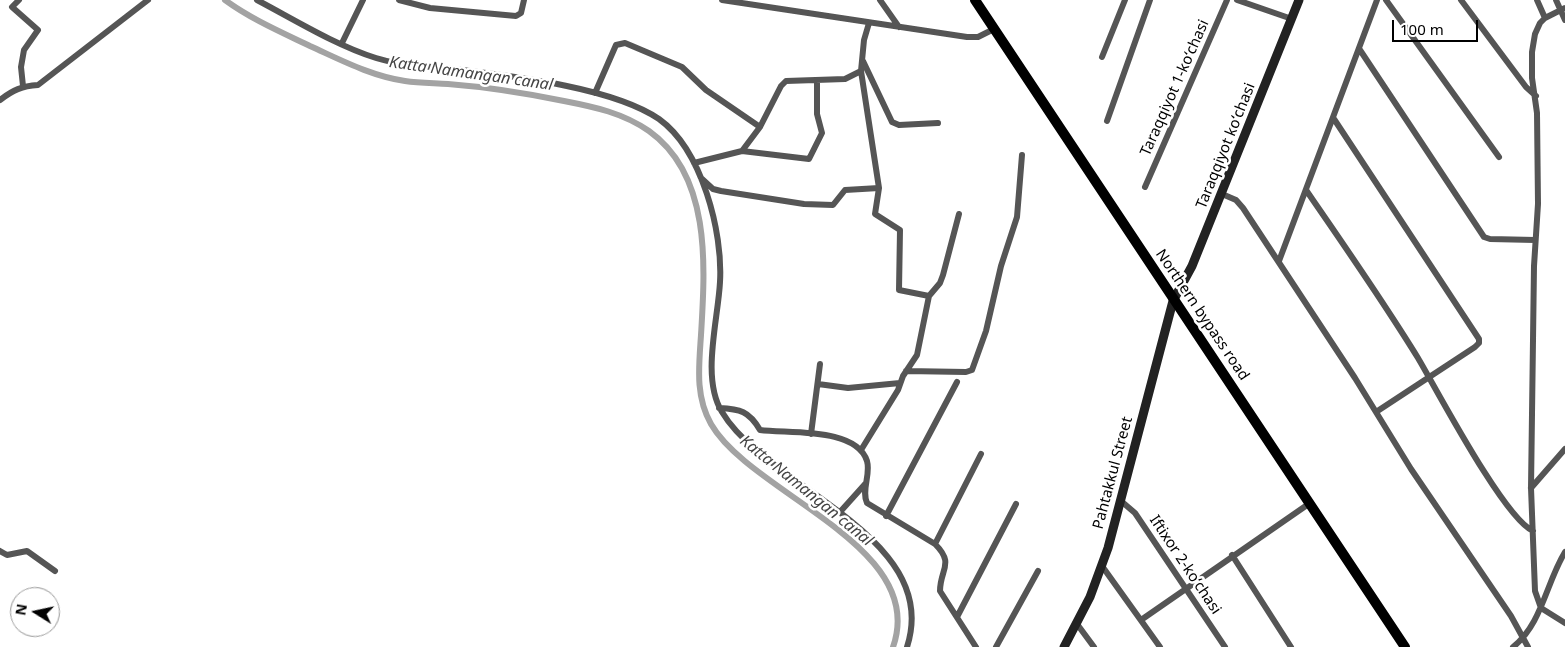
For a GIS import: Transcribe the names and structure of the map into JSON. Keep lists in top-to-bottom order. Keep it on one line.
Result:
{"streets":{"main road":["Northern bypass road"],"street":["Taraqqiyot 1-koʻchasi","Taraqqiyot koʻchasi","Pahtakkul Street","Iftixor 2-koʻchasi"]},"crossings":[["Taraqqiyot koʻchasi","Northern bypass road"],["Taraqqiyot koʻchasi","Pahtakkul Street"],["Northern bypass road","Pahtakkul Street"],["Pahtakkul Street","Iftixor 2-koʻchasi"]],"water":["Katta Namangan canal"],"scale_bar":"100 m","north":"left"}
